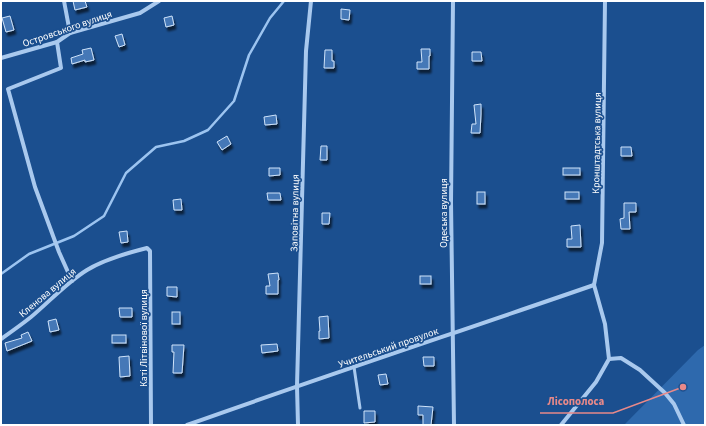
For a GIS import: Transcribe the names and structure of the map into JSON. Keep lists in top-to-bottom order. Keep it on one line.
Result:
{"streets":{"street":["Островського вулиця","Кронштадтська вулиця","Заповітна вулиця","Одеська вулиця","Кленова вулиця","Каті Літвінової вулиця","Учительський провулок"]},"crossings":[["Кронштадтська вулиця","Учительський провулок"],["Заповітна вулиця","Учительський провулок"],["Одеська вулиця","Учительський провулок"],["Кленова вулиця","Каті Літвінової вулиця"]],"places":["Лісополоса"]}
